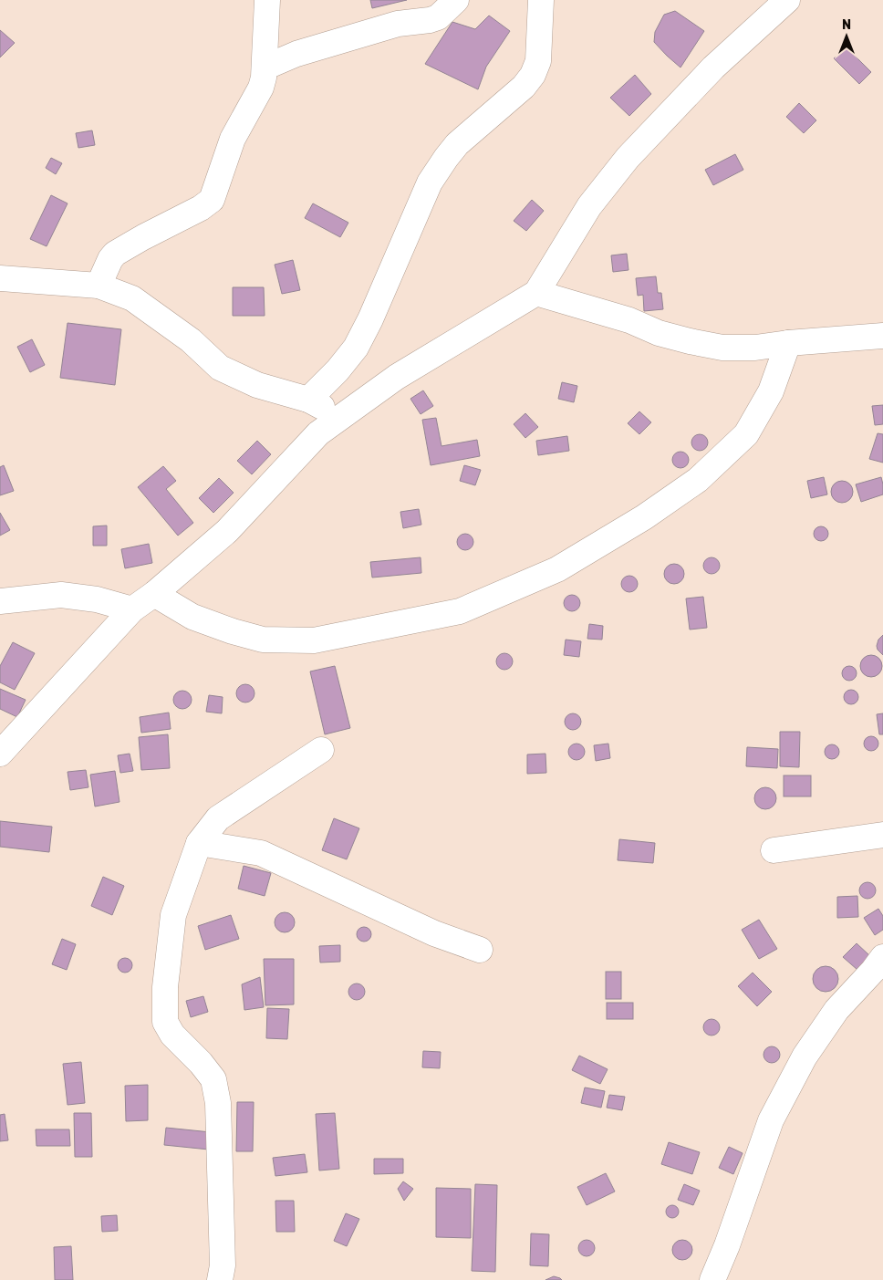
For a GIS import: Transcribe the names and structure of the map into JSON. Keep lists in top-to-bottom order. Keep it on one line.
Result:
{"north":"top"}
